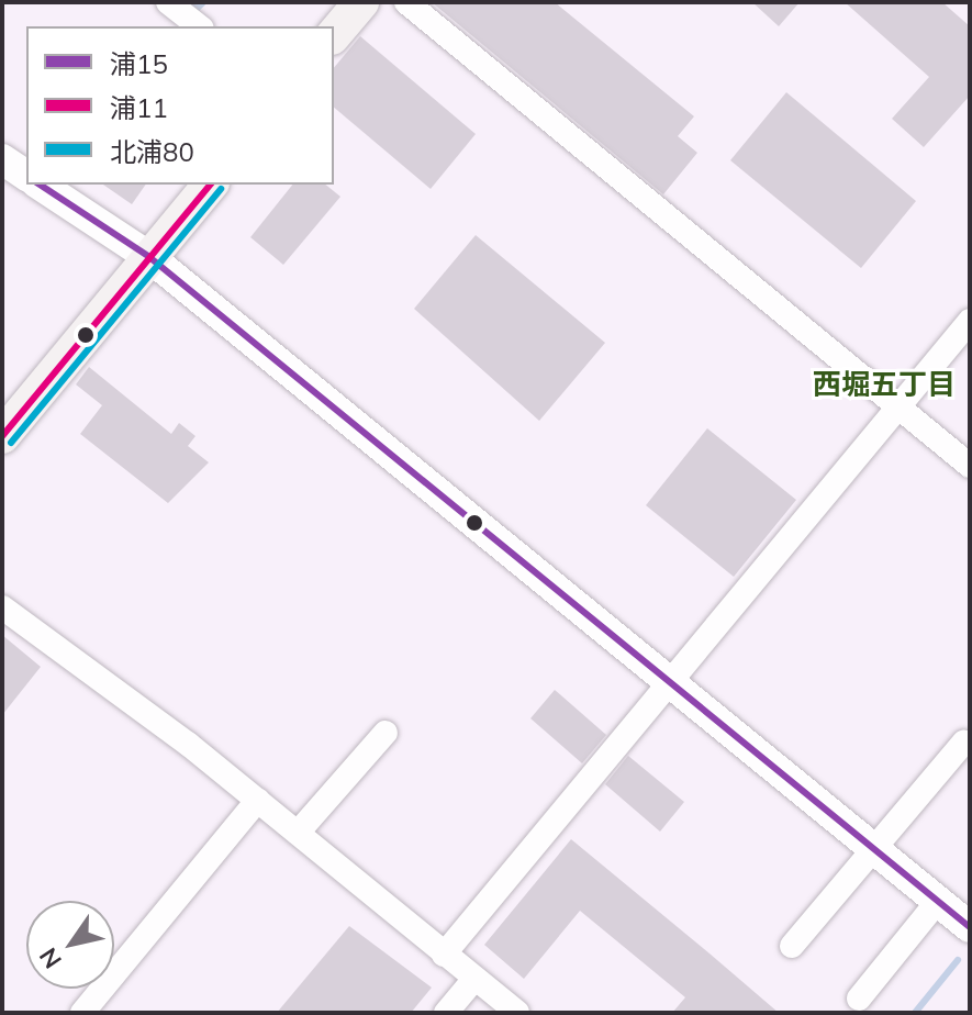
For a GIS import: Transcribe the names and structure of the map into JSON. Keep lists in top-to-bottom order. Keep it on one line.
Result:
{"districts":["西堀五丁目"],"lines":["transit line 浦15","transit line 浦11","transit line 北浦80"],"legend":["浦15","浦11","北浦80"],"north":"bottom left"}
